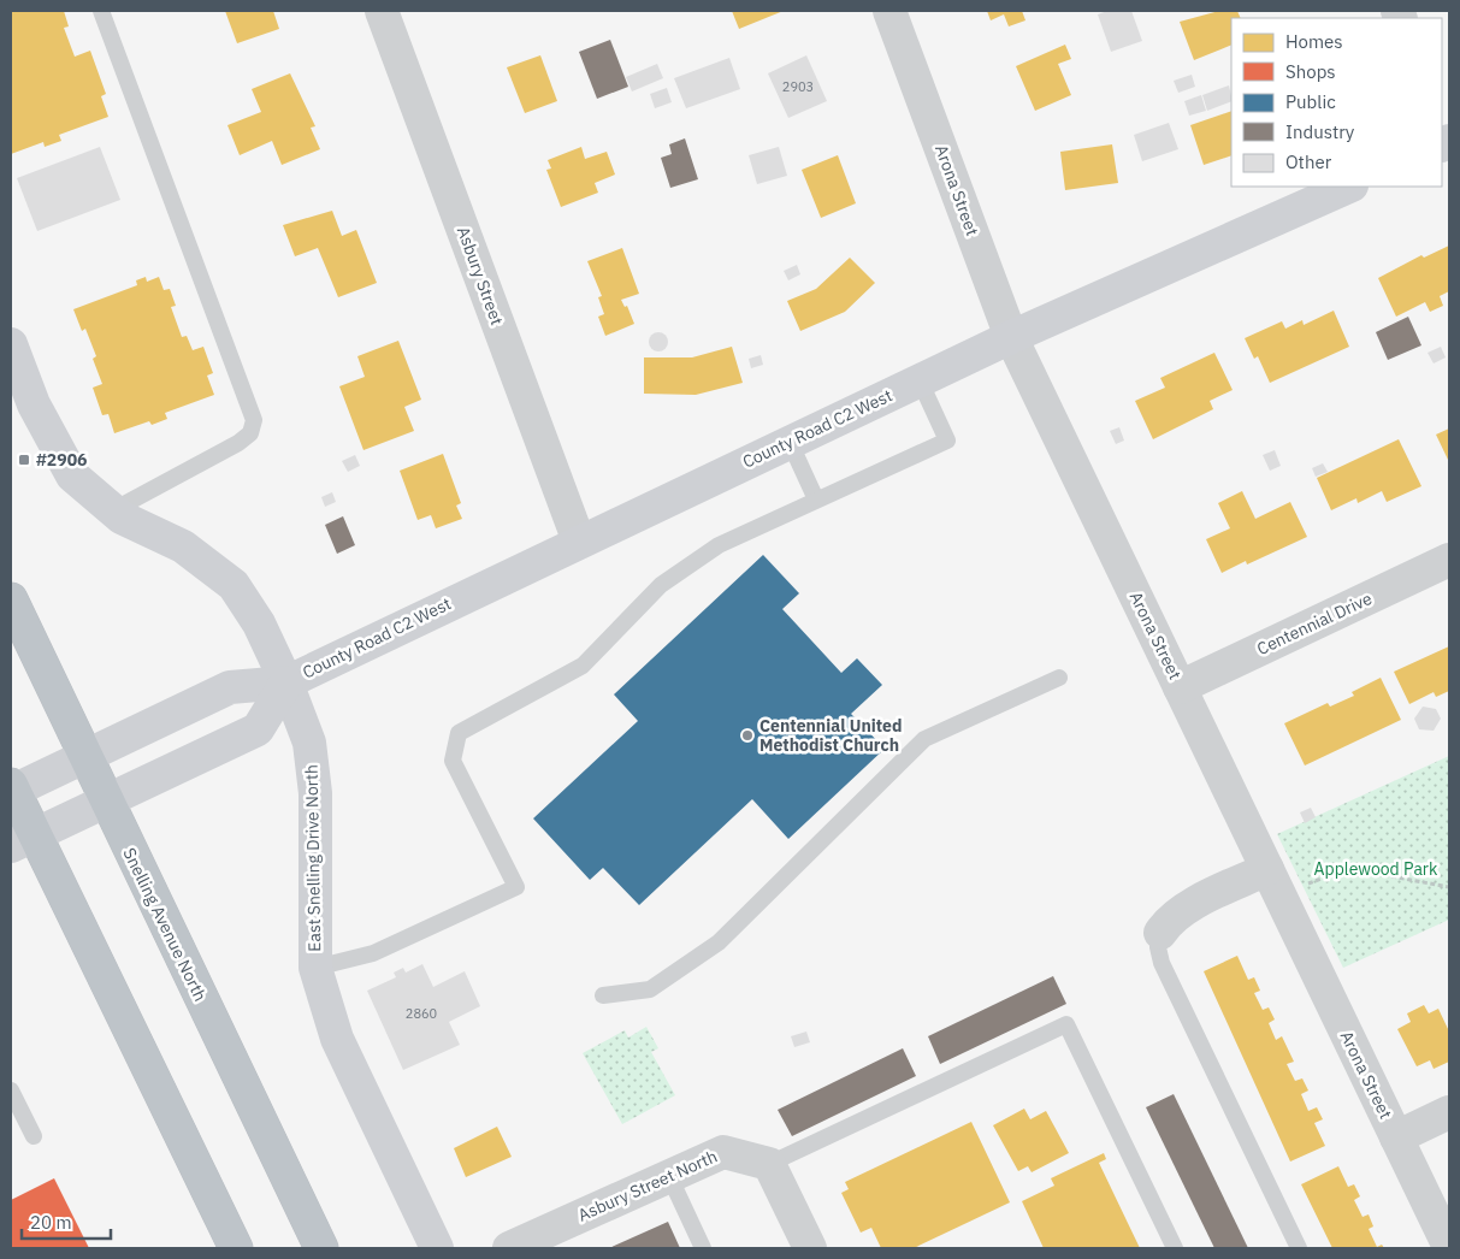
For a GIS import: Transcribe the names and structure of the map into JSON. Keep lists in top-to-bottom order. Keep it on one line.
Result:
{"streets":{"highway":["Snelling Avenue North"],"street":["Arona Street","Asbury Street","County Road C2 West","Centennial Drive","East Snelling Drive North","Asbury Street North"]},"crossings":[["Arona Street","County Road C2 West"],["Arona Street","Centennial Drive"],["Asbury Street","County Road C2 West"],["County Road C2 West","East Snelling Drive North"],["County Road C2 West","Snelling Avenue North"]],"parks":["Applewood Park"],"places":{"transit":["#2906"],"other":["Centennial United Methodist Church"]},"house_numbers":["2903","2860"],"legend":["Homes","Shops","Public","Industry","Other"],"scale_bar":"20 m"}
